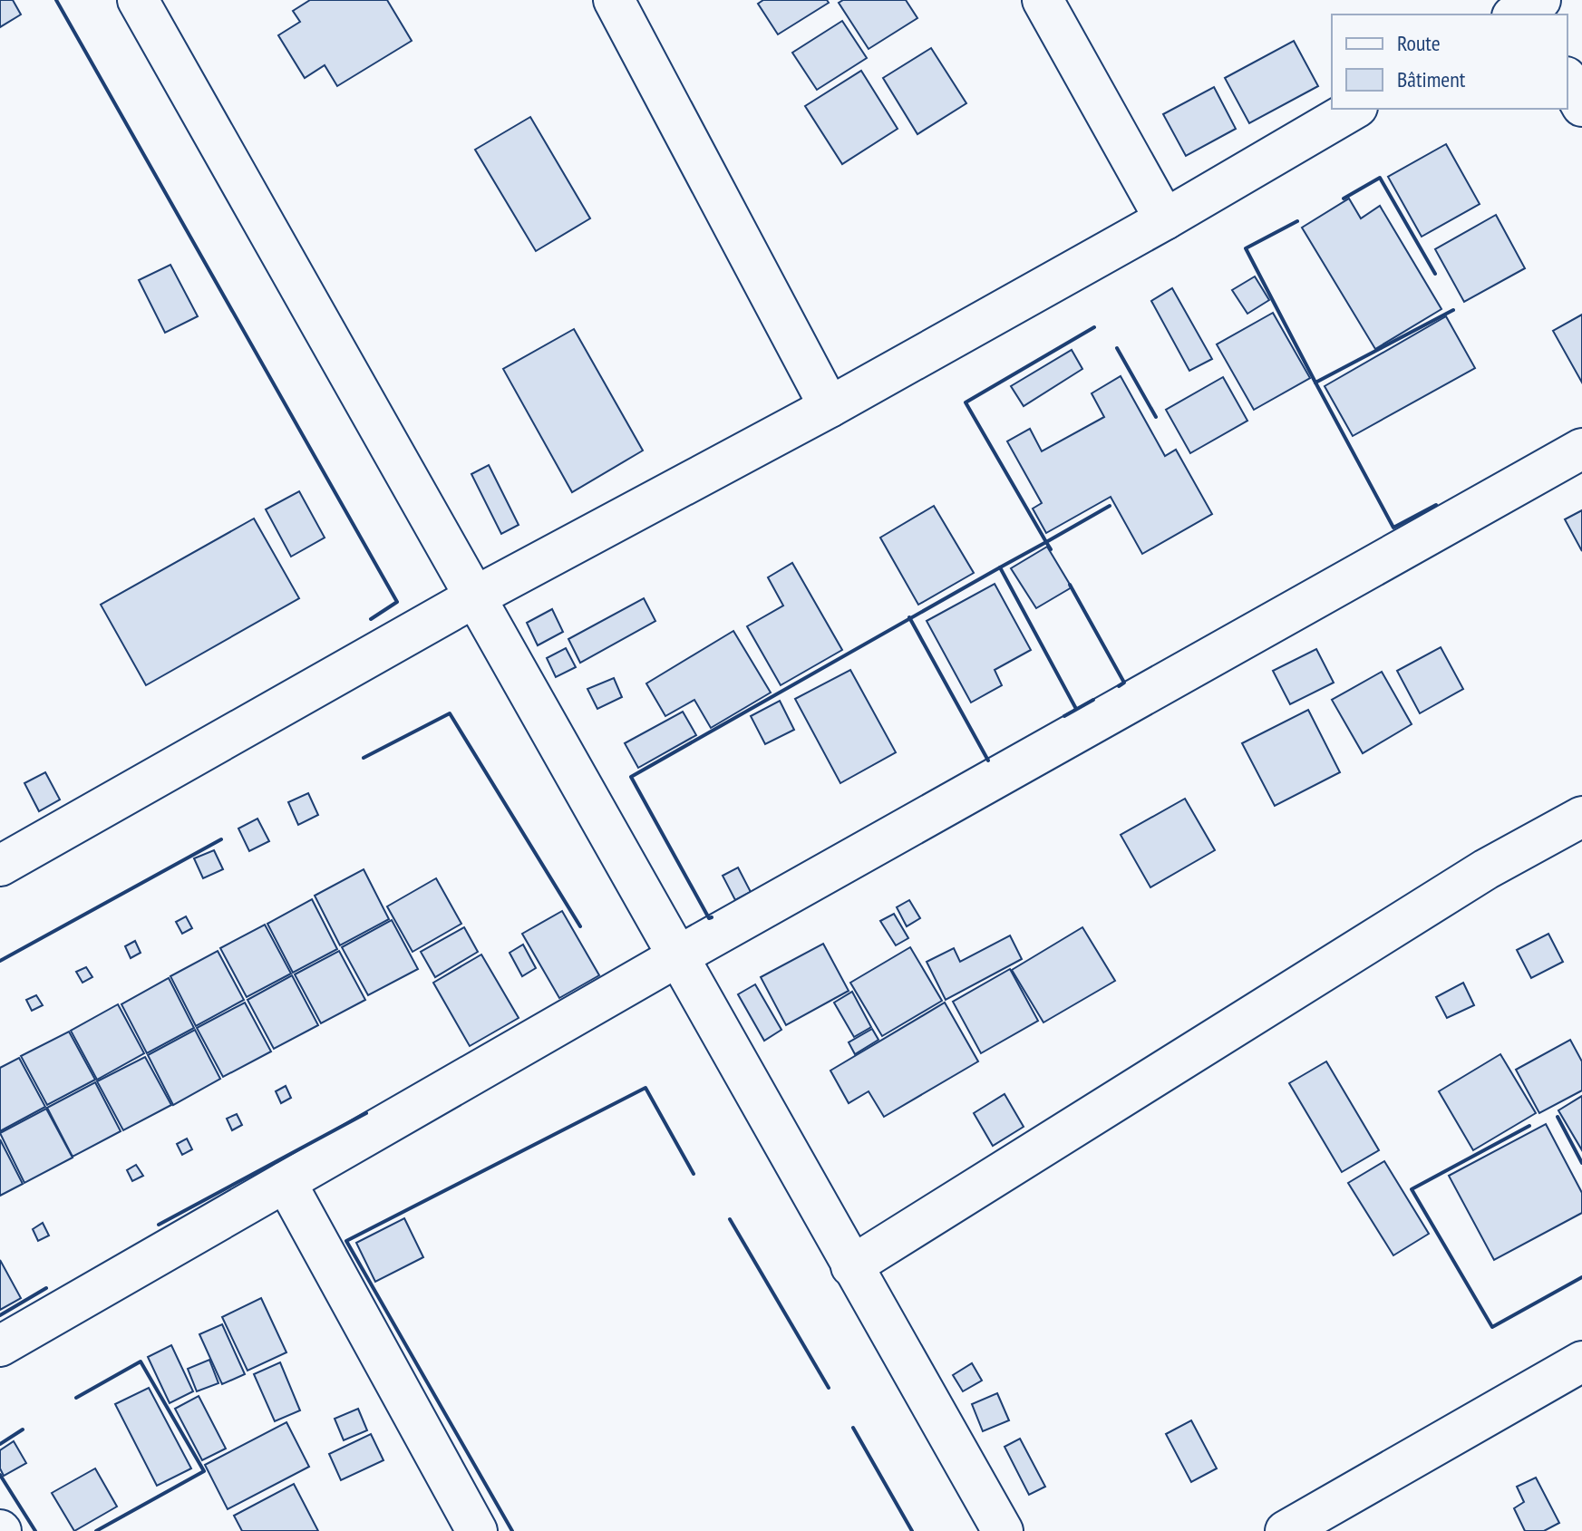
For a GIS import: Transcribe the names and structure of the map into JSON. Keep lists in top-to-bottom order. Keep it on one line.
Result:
{"legend":["Route","Bâtiment"]}
